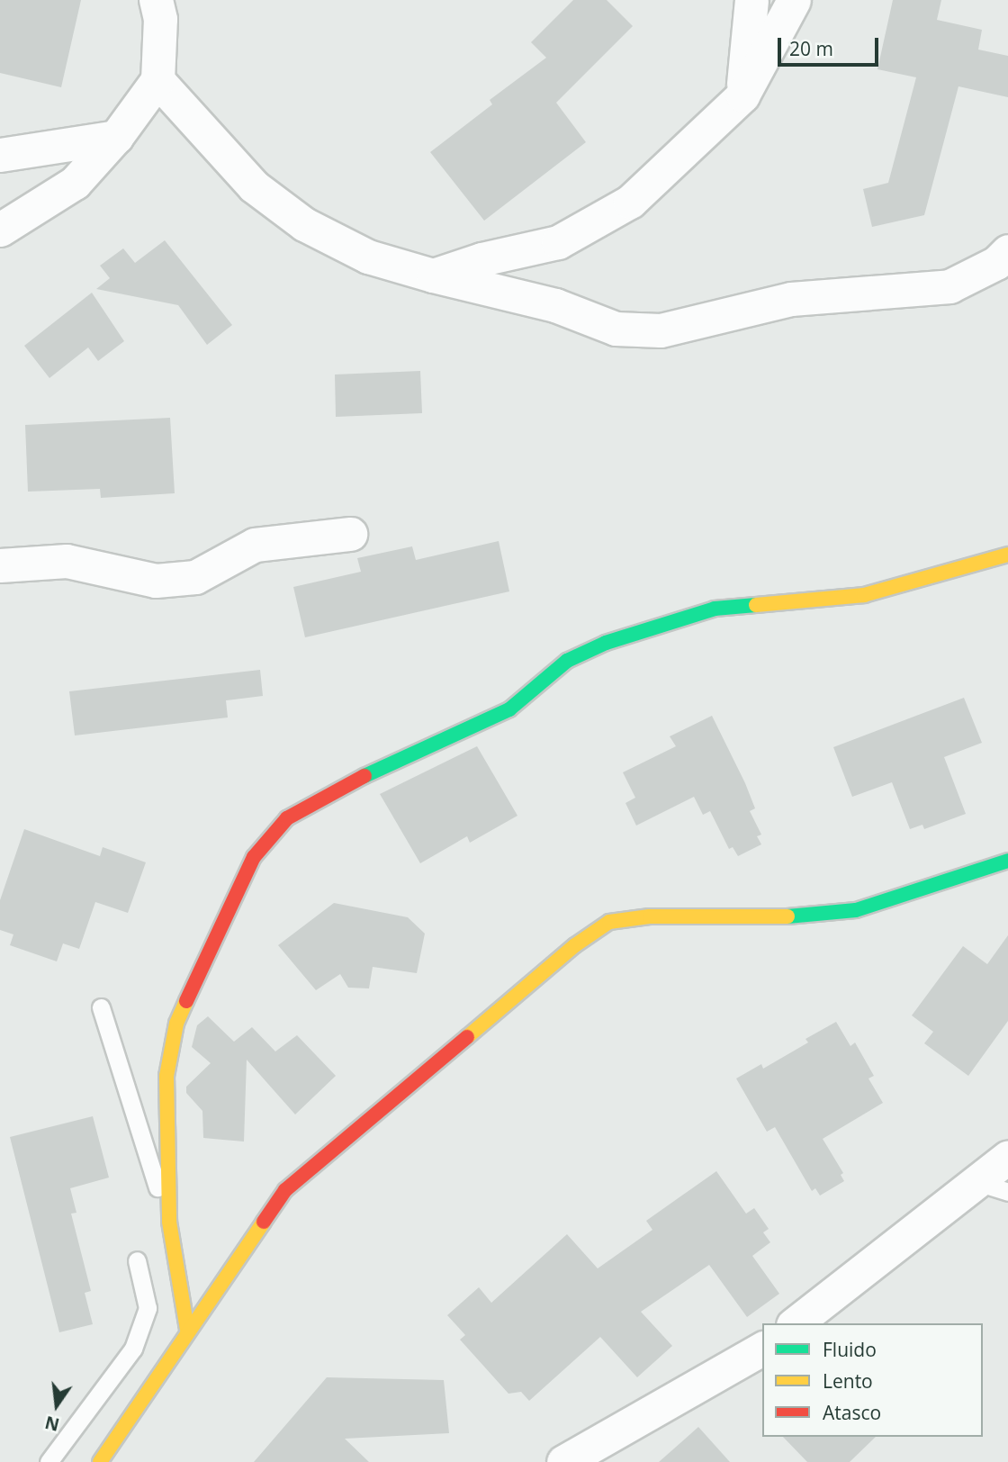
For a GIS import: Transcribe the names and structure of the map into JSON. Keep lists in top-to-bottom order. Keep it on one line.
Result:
{"legend":["Fluido","Lento","Atasco"],"scale_bar":"20 m","north":"bottom"}
